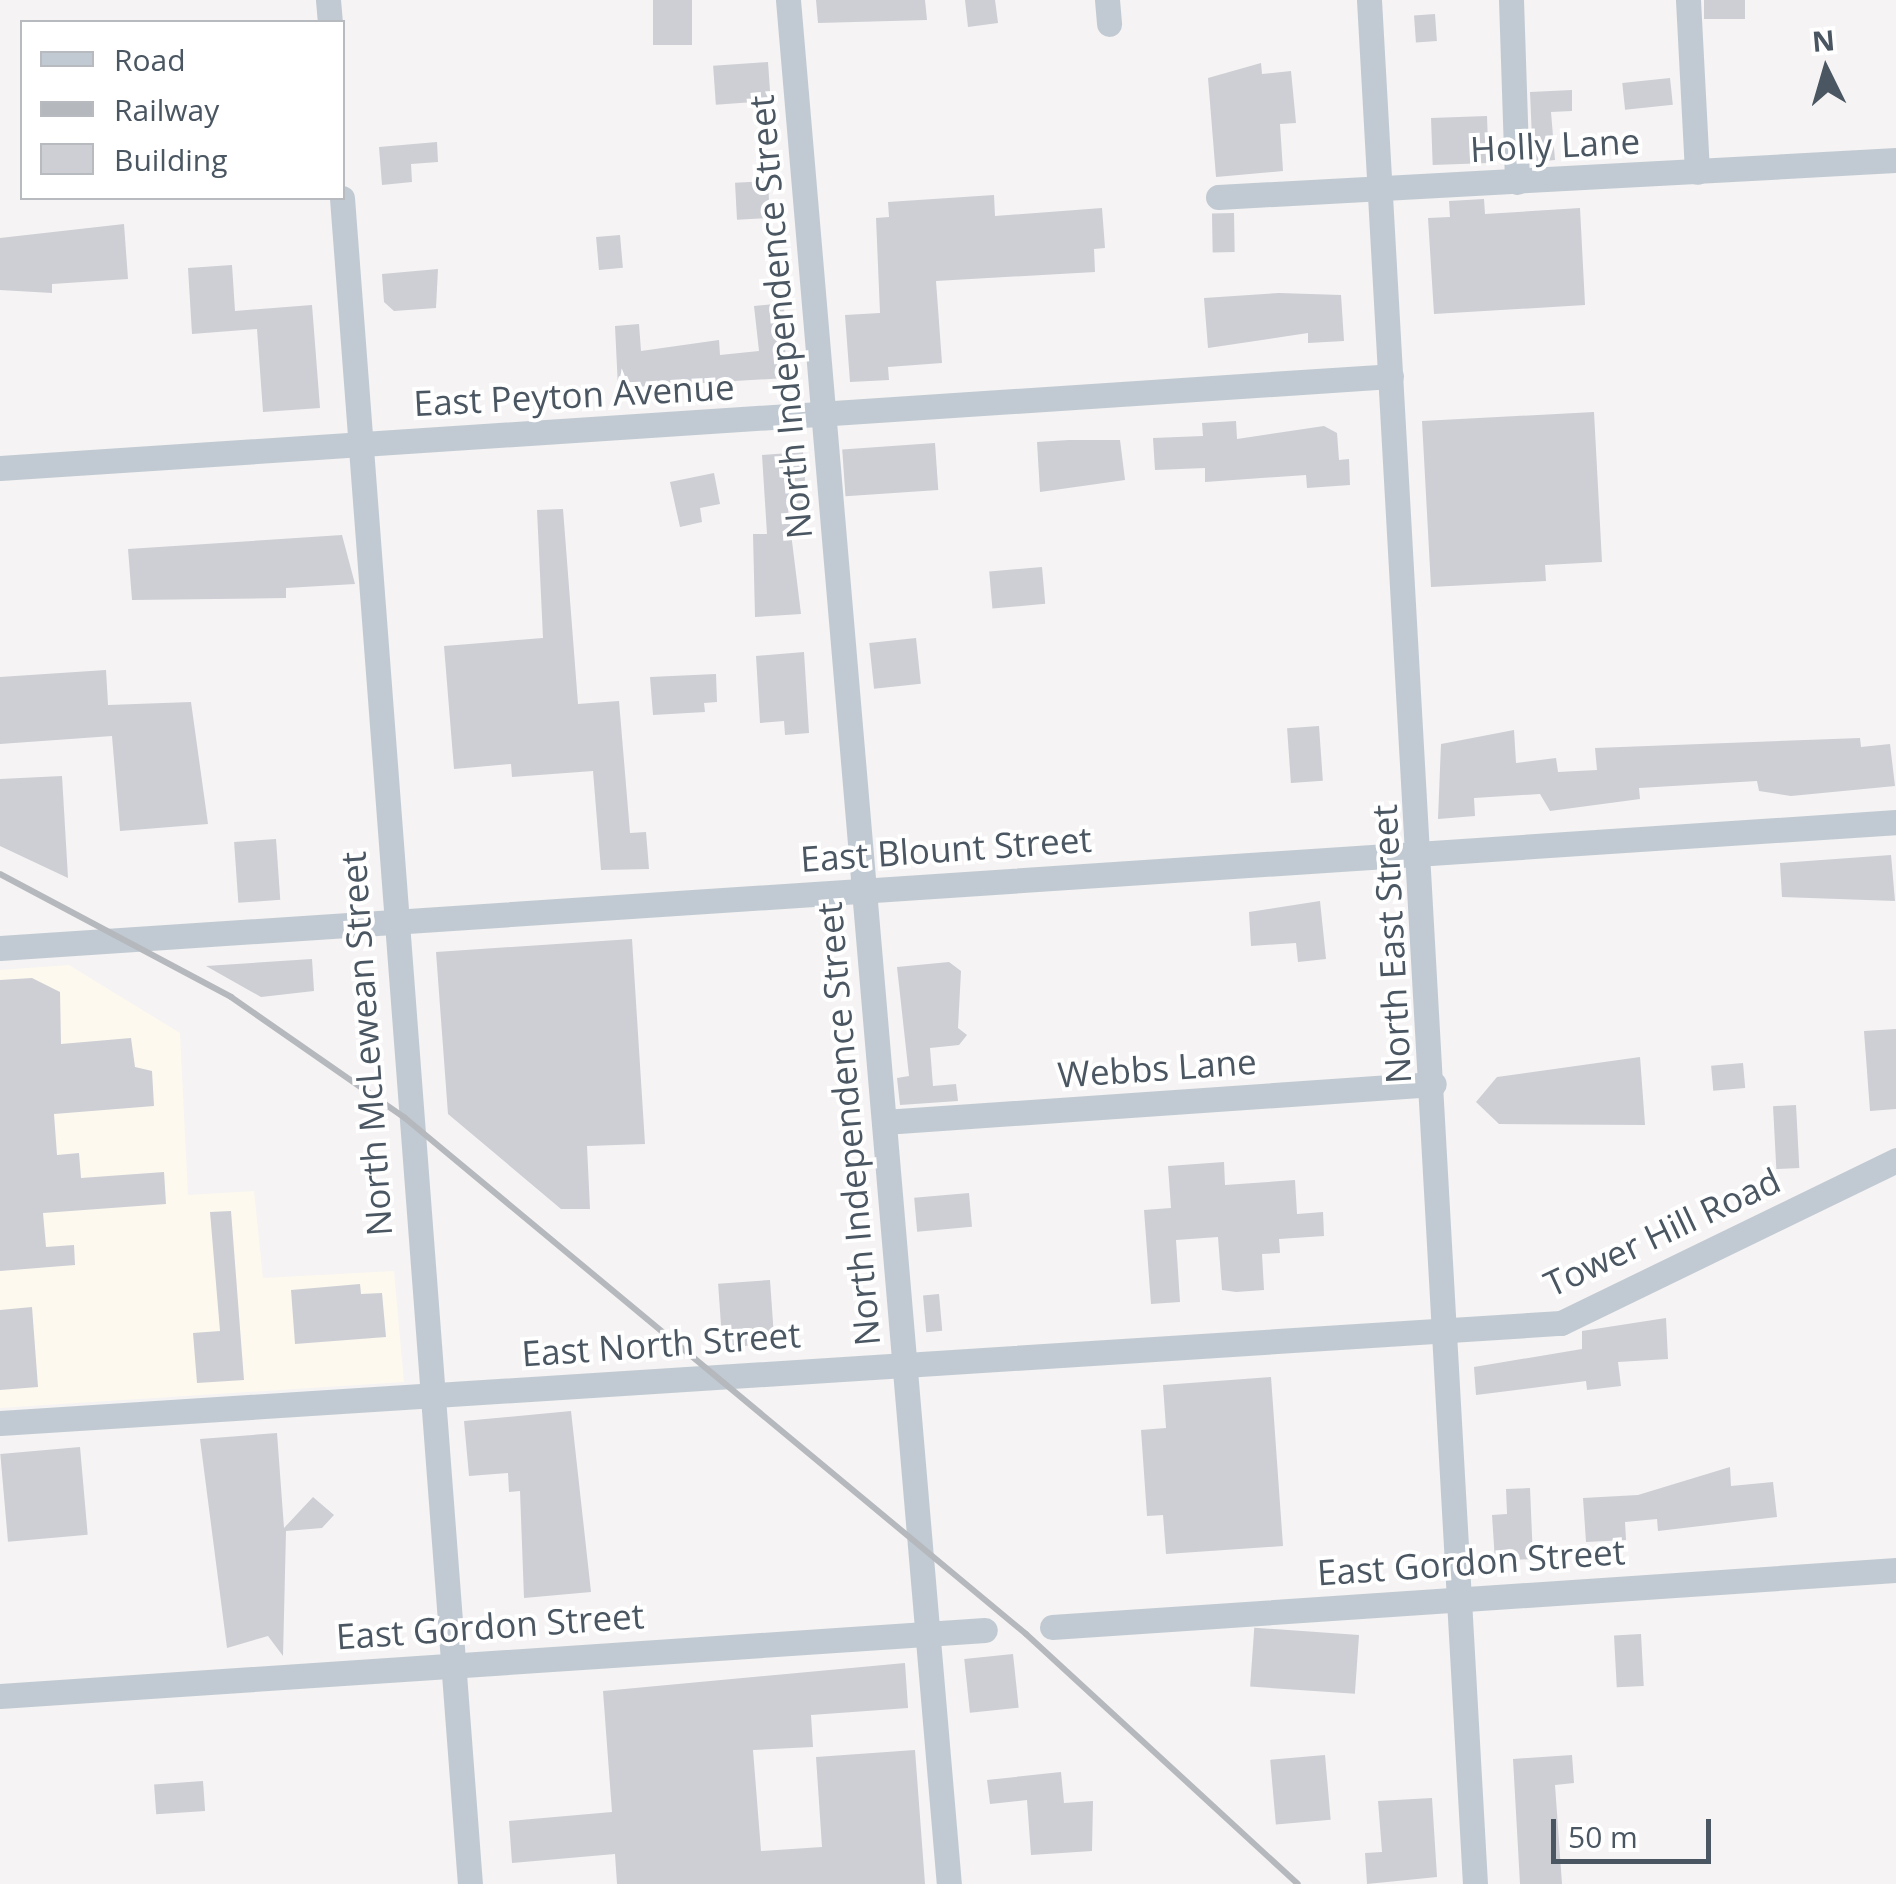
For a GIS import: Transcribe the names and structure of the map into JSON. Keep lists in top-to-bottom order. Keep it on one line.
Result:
{"streets":{"street":["Holly Lane","North Independence Street","East Peyton Avenue","East Blount Street","North East Street","North McLewean Street","Webbs Lane","Tower Hill Road","East North Street","East Gordon Street"]},"crossings":[["Holly Lane","North East Street"],["North Independence Street","East Peyton Avenue"],["North Independence Street","East Blount Street"],["North Independence Street","Webbs Lane"],["North Independence Street","East North Street"],["North Independence Street","East Gordon Street"],["East Peyton Avenue","North East Street"],["East Peyton Avenue","North McLewean Street"],["East Blount Street","North East Street"],["East Blount Street","North McLewean Street"],["North East Street","Webbs Lane"],["North East Street","Tower Hill Road"],["North East Street","East North Street"],["North East Street","East Gordon Street"],["North McLewean Street","East North Street"],["North McLewean Street","East Gordon Street"],["Tower Hill Road","East North Street"]],"legend":["Road","Railway","Building"],"scale_bar":"50 m","north":"top"}
